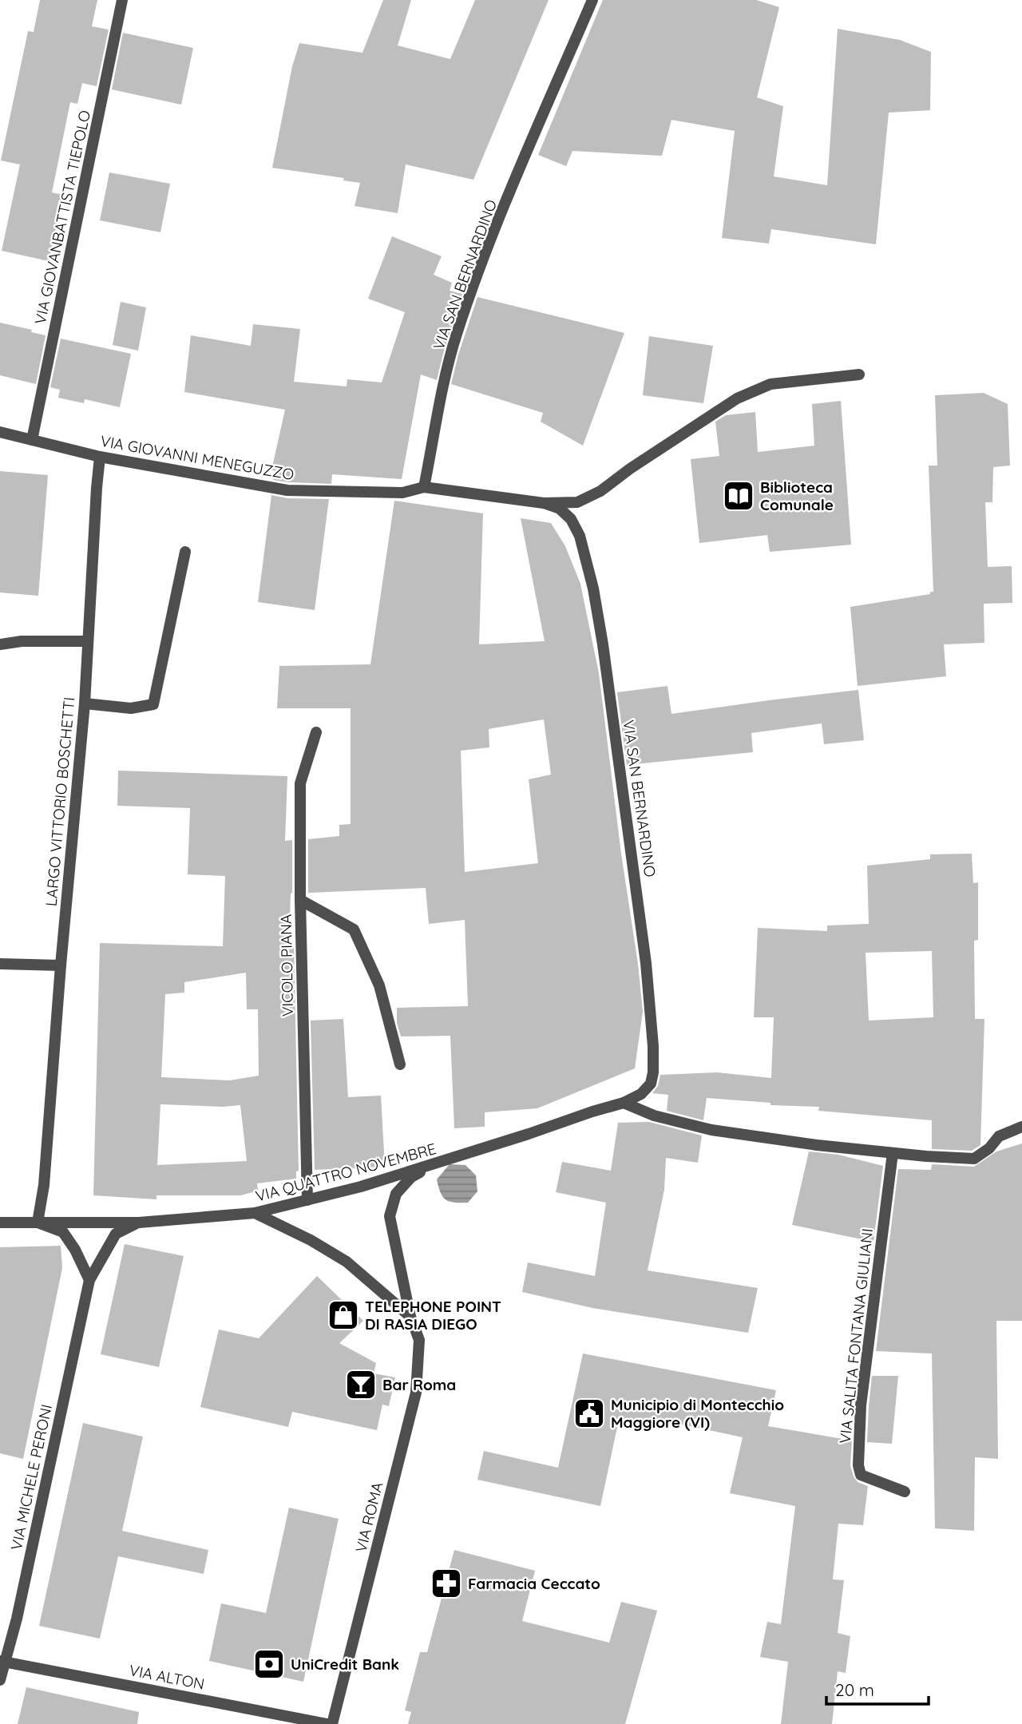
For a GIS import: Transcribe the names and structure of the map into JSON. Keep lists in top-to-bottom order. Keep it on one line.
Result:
{"streets":{"street":["VIA GIOVANBATTISTA TIEPOLO","VIA SAN BERNARDINO","VIA GIOVANNI MENEGUZZO","LARGO VITTORIO BOSCHETTI","VICOLO PIANA","VIA QUATTRO NOVEMBRE","VIA SALITA FONTANA GIULIANI","VIA MICHELE PERONI","VIA ROMA","VIA ALTON"]},"crossings":[["VIA GIOVANBATTISTA TIEPOLO","VIA GIOVANNI MENEGUZZO"],["VIA SAN BERNARDINO","VIA GIOVANNI MENEGUZZO"],["VIA SAN BERNARDINO","VIA QUATTRO NOVEMBRE"],["VIA GIOVANNI MENEGUZZO","LARGO VITTORIO BOSCHETTI"],["LARGO VITTORIO BOSCHETTI","VIA QUATTRO NOVEMBRE"],["VICOLO PIANA","VIA QUATTRO NOVEMBRE"],["VIA QUATTRO NOVEMBRE","VIA MICHELE PERONI"],["VIA QUATTRO NOVEMBRE","VIA ROMA"],["VIA MICHELE PERONI","VIA ALTON"]],"places":{"library":["Biblioteca Comunale"],"shop":["TELEPHONE POINT DI RASIA DIEGO"],"bar":["Bar Roma"],"public building":["Municipio di Montecchio Maggiore (VI)"],"pharmacy":["Farmacia Ceccato"],"bank":["UniCredit Bank"]},"scale_bar":"20 m"}
